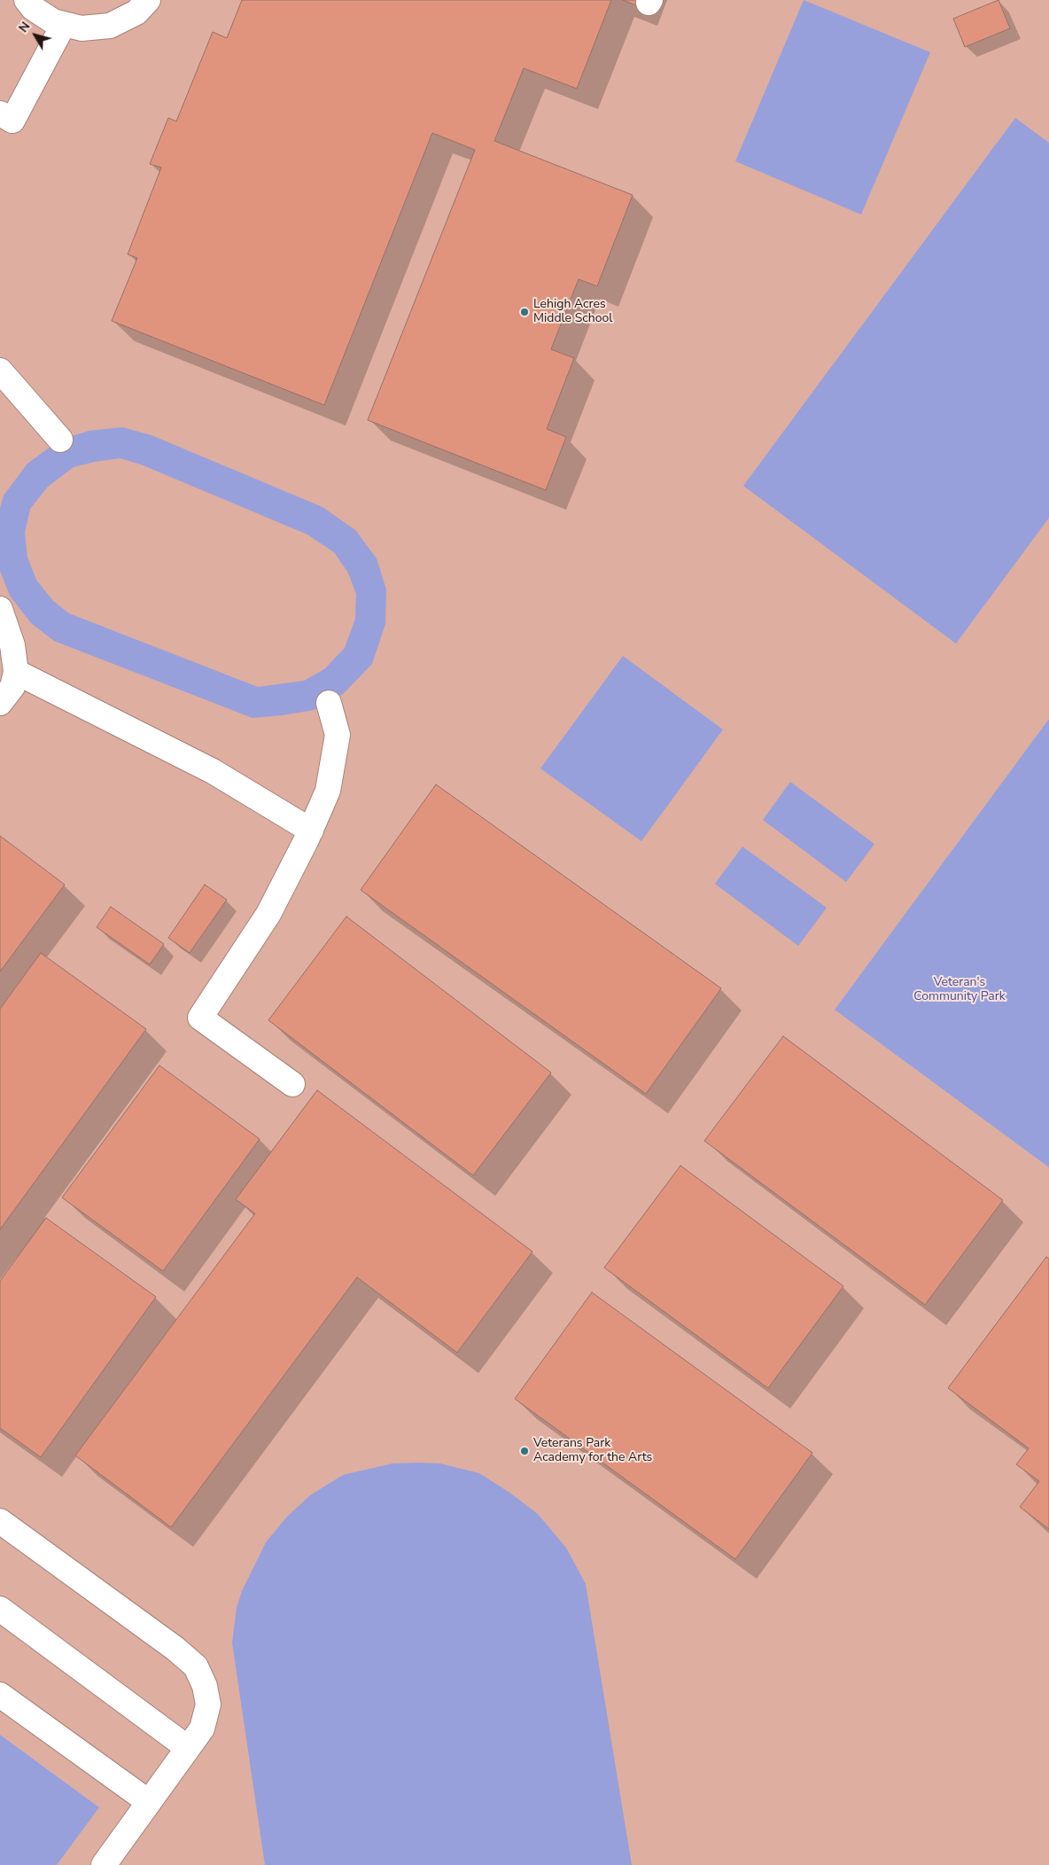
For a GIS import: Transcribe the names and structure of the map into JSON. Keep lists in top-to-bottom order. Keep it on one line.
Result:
{"parks":["Veteran's Community Park"],"places":["Lehigh Acres Middle School","Veterans Park Academy for the Arts"],"north":"top left"}
